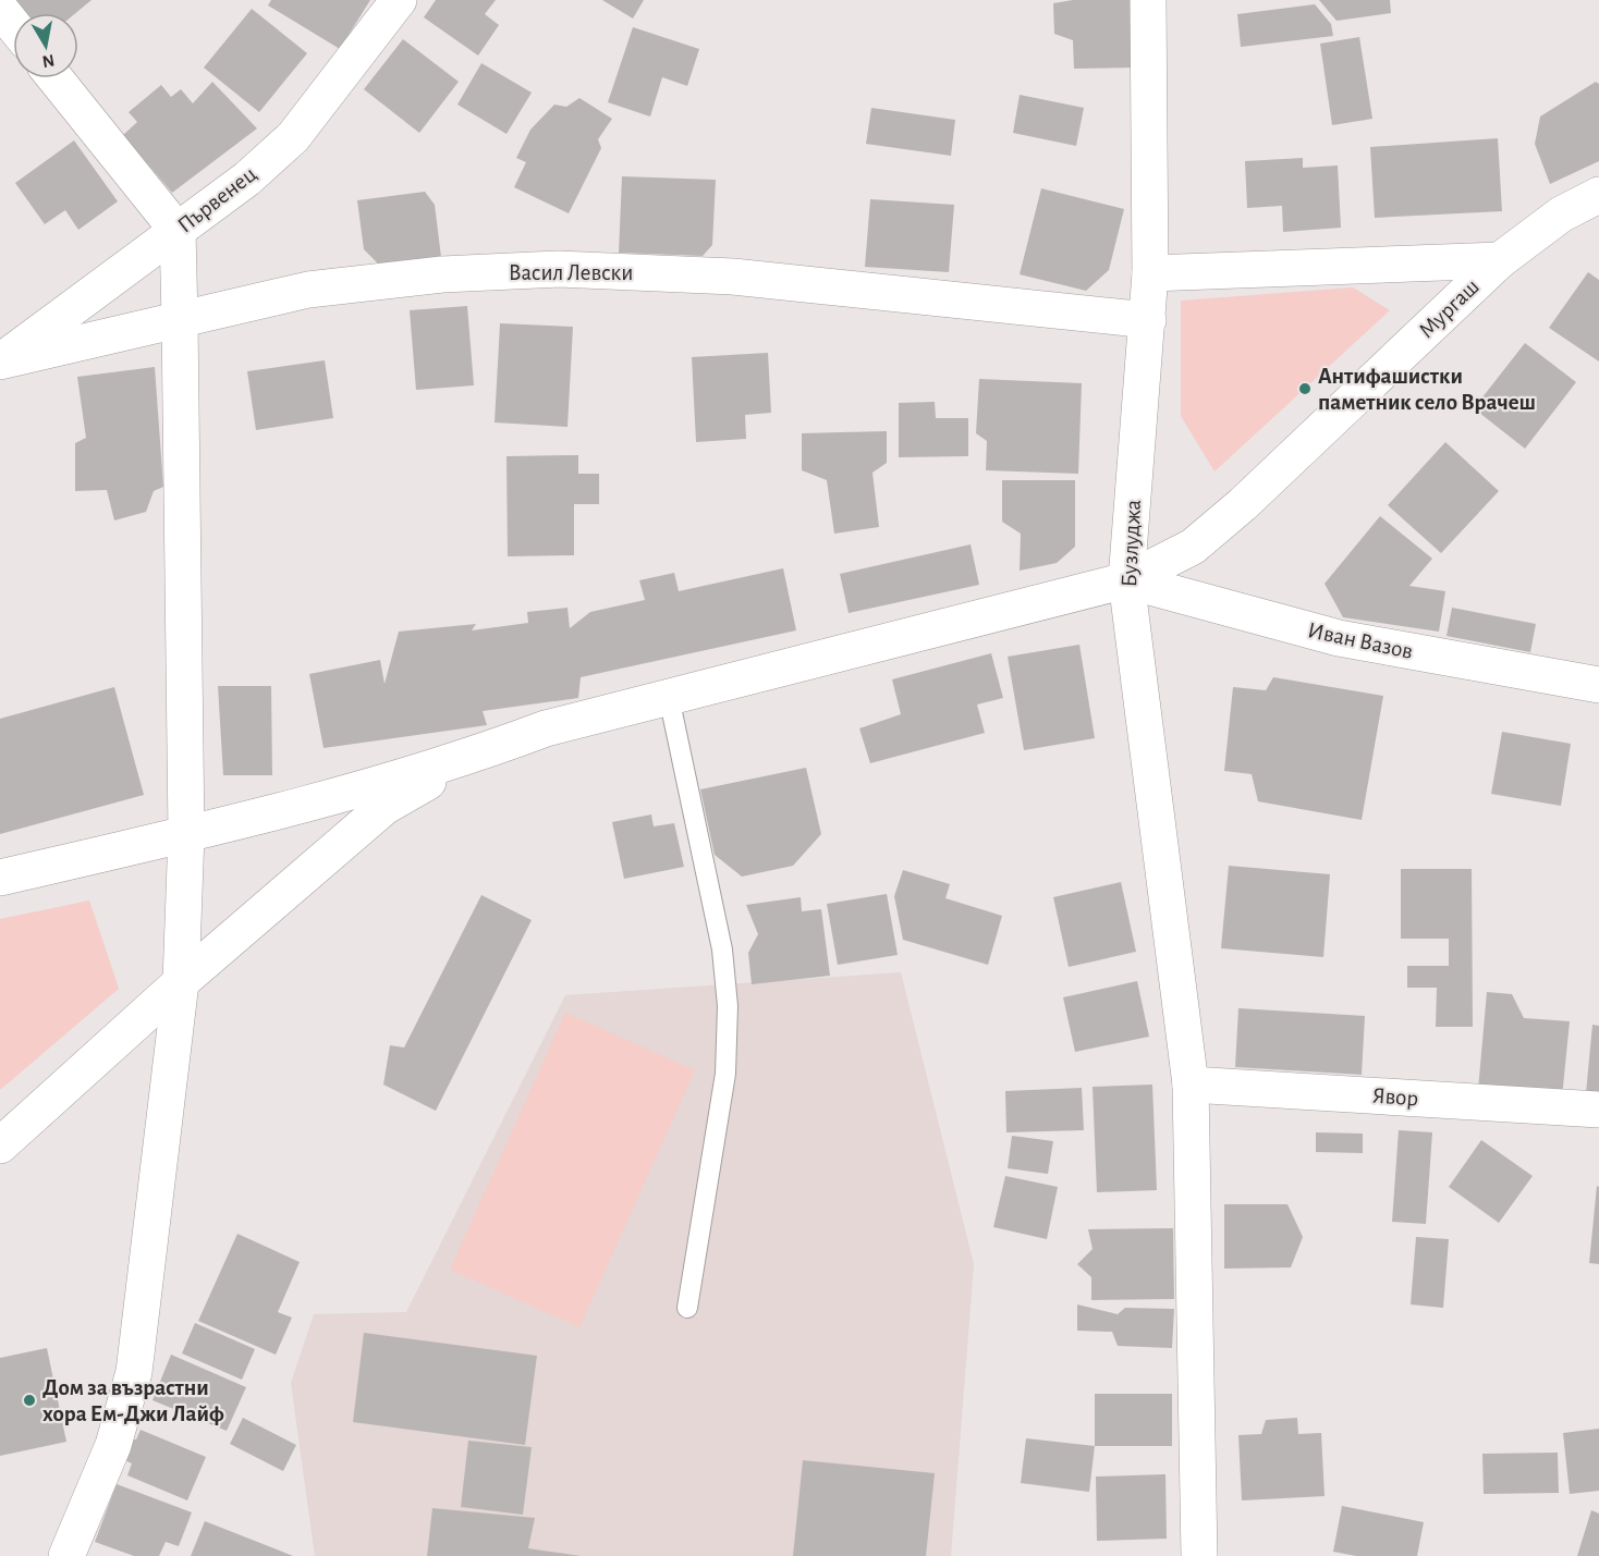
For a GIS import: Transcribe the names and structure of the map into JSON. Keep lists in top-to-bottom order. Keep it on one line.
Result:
{"streets":{"street":["Първенец","Васил Левски","Мургаш","Бузлуджа","Иван Вазов","Явор"]},"crossings":[["Първенец","Васил Левски"],["Васил Левски","Бузлуджа"],["Мургаш","Бузлуджа"],["Мургаш","Иван Вазов"],["Бузлуджа","Иван Вазов"],["Бузлуджа","Явор"]],"places":["Антифашистки паметник село Врачеш","Дом за възрастни хора Ем-Джи Лайф"],"north":"bottom"}
